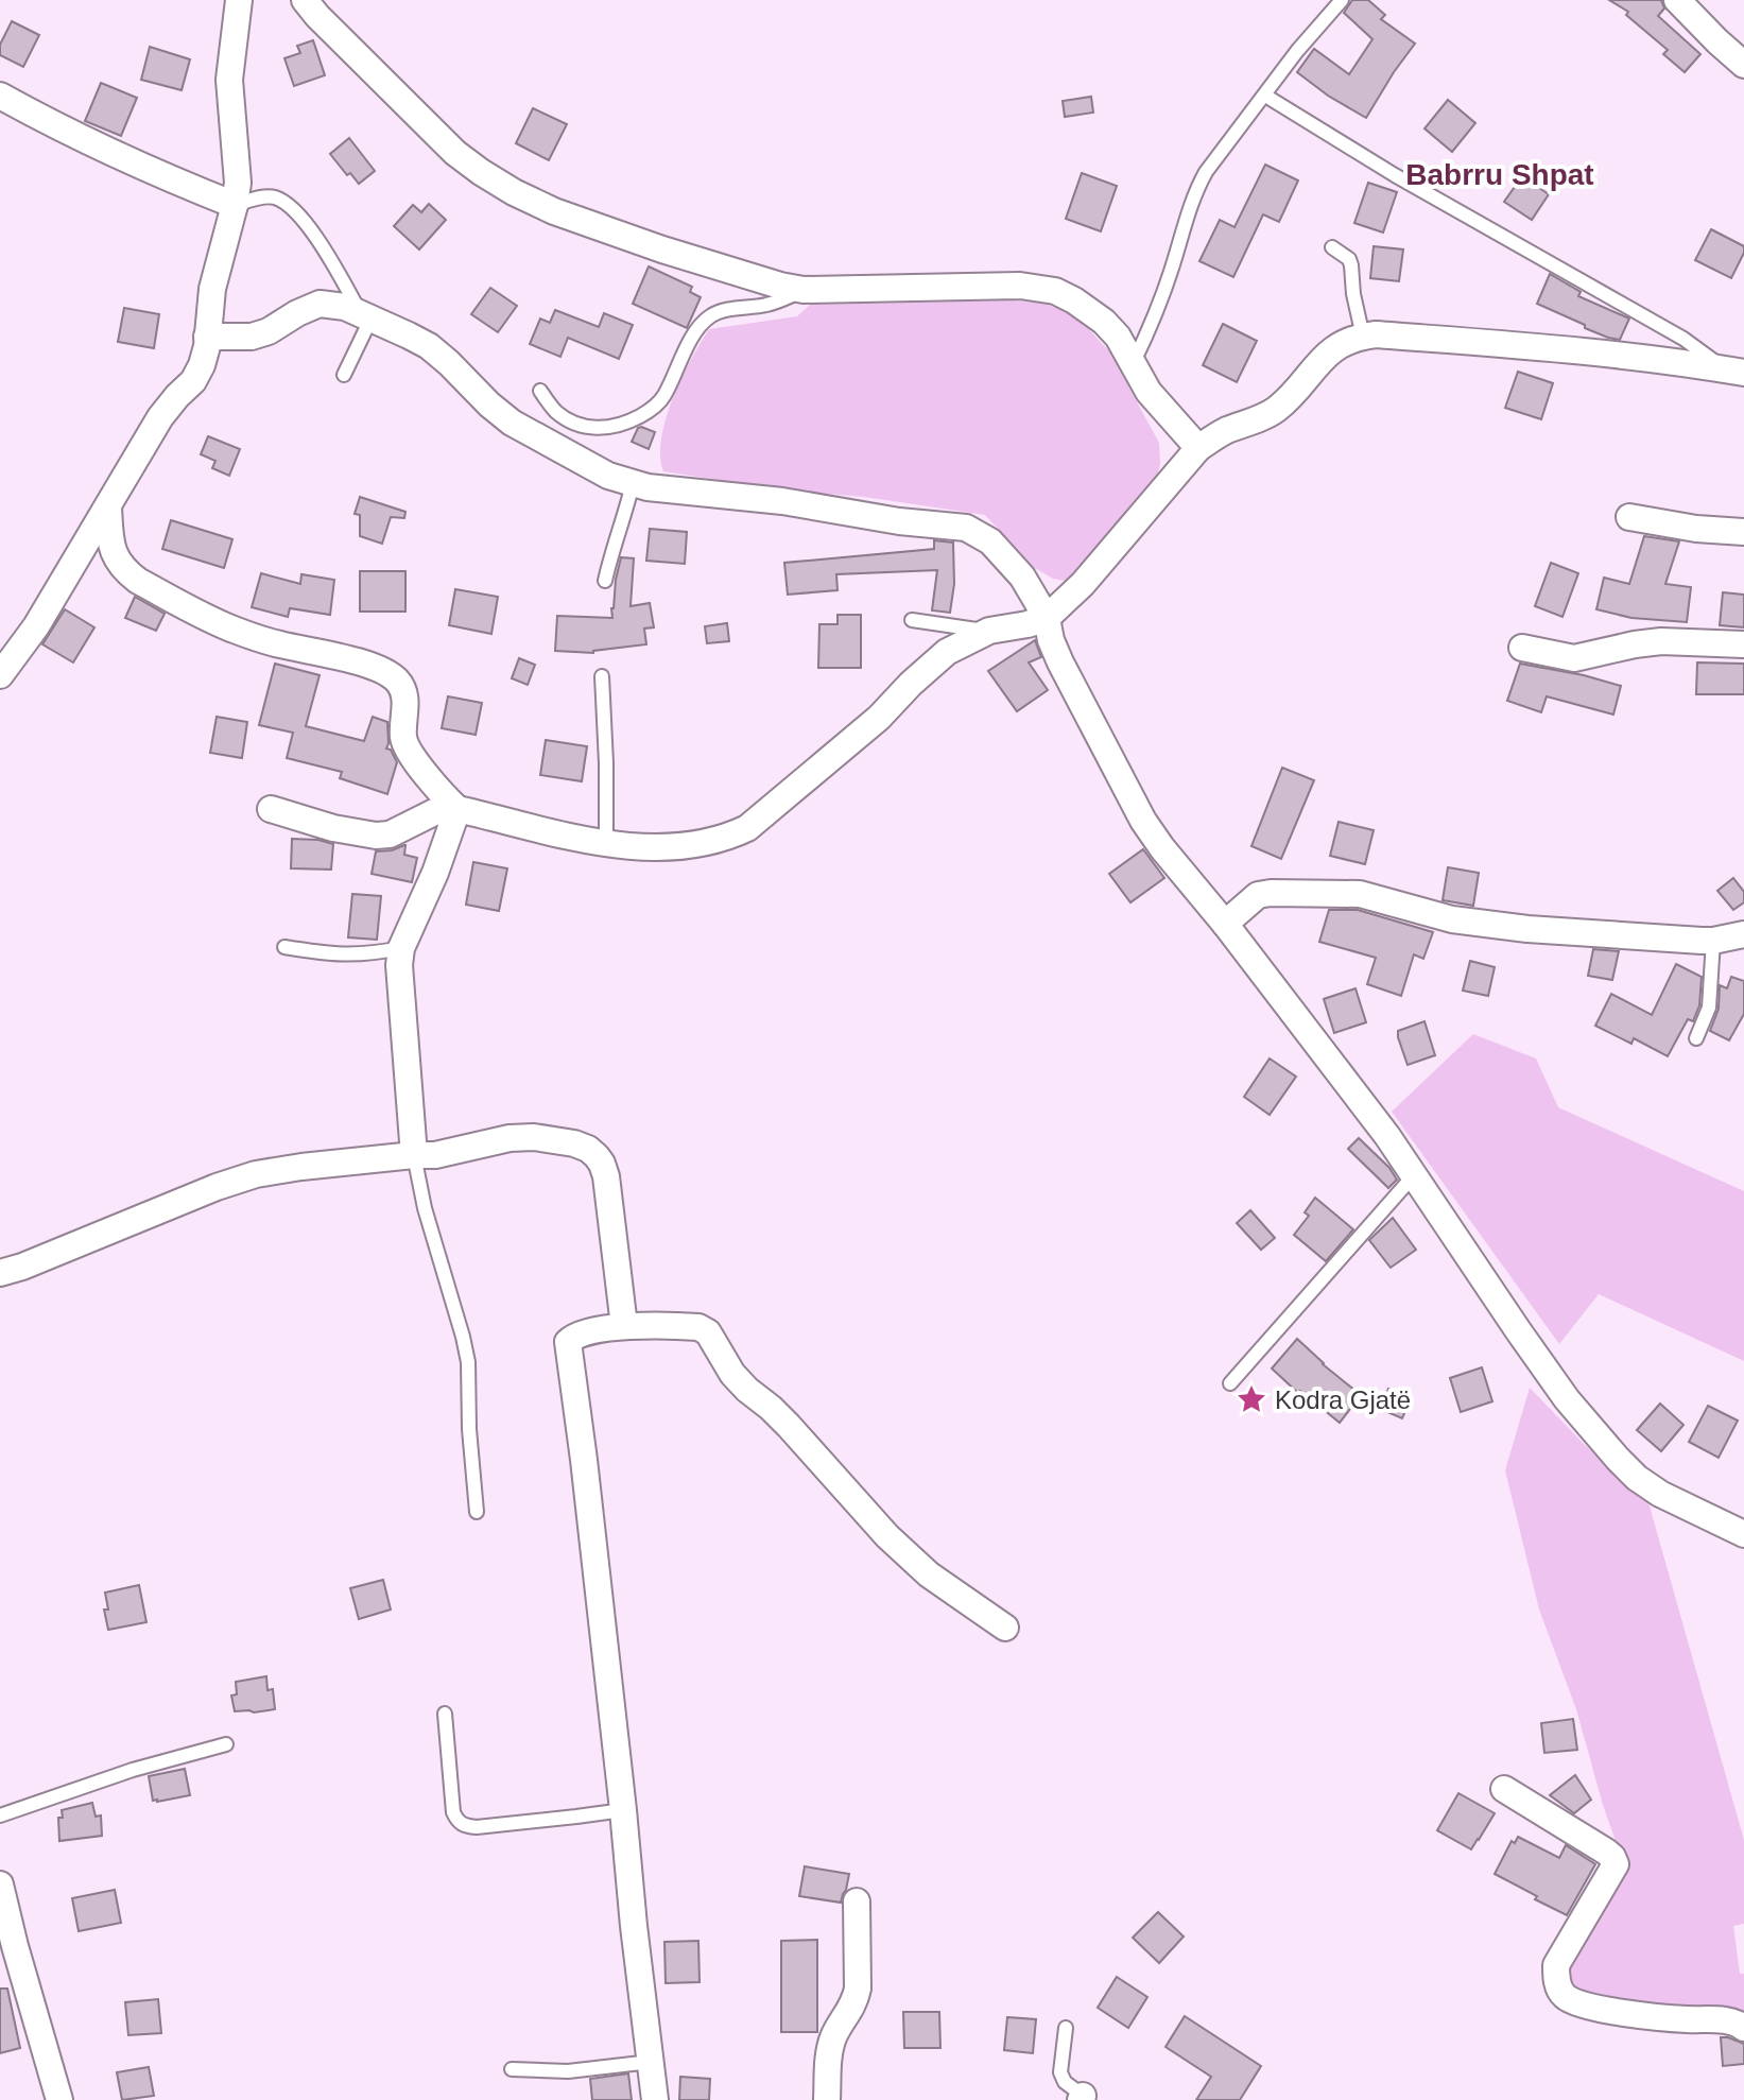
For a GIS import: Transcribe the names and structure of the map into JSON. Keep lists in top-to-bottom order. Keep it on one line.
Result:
{"districts":["Babrru Shpat"],"places":{"place":["Kodra Gjatë"]}}
